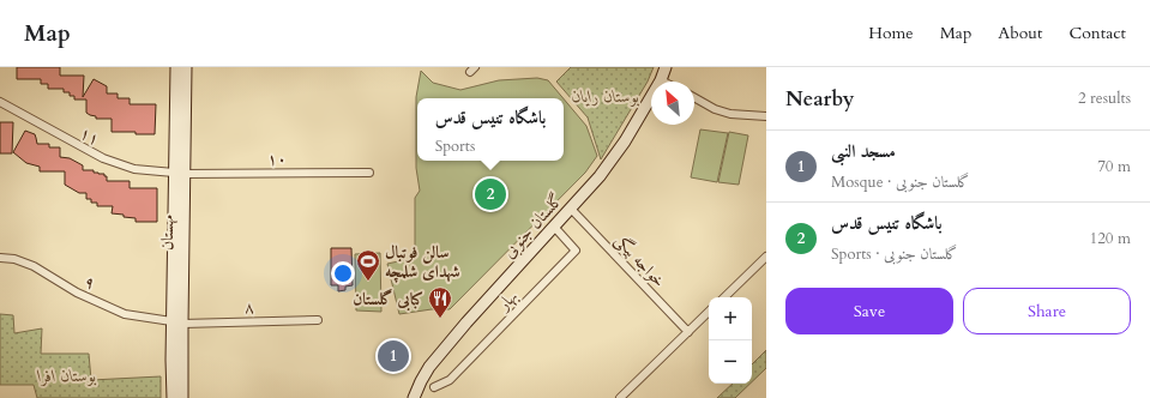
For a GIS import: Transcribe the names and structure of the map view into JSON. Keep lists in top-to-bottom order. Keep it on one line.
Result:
{"streets":{"street":["۱۱","۱۰","گلستان جنوبی","مهستان","خواجه بیگی","۹","بهار","۸"]},"crossings":[["۱۱","۱۰"],["۱۱","مهستان"],["۱۰","مهستان"],["گلستان جنوبی","خواجه بیگی"],["گلستان جنوبی","بهار"],["مهستان","۹"],["مهستان","۸"],["۹","۸"]],"parks":["بوستان رایان","بوستان افرا"],"places":{"sports":["سالن فوتبال شهدای شلمچه"],"restaurant":["کبابی گلستان"]},"north":"top left","page":{"header":"Map","nav":["Home","Map","About","Contact"],"heading":["Nearby","2 results"],"popup":["باشگاه تنیس قدس","Sports"],"list":[{"mark":"1","name":"مسجد النبی","note":"Mosque · گلستان جنوبی","value":"70 m"},{"mark":"2","name":"باشگاه تنیس قدس","note":"Sports · گلستان جنوبی","value":"120 m"}],"pins":["2","1"],"buttons":["Save","Share"],"map_buttons":["+","−"]}}
